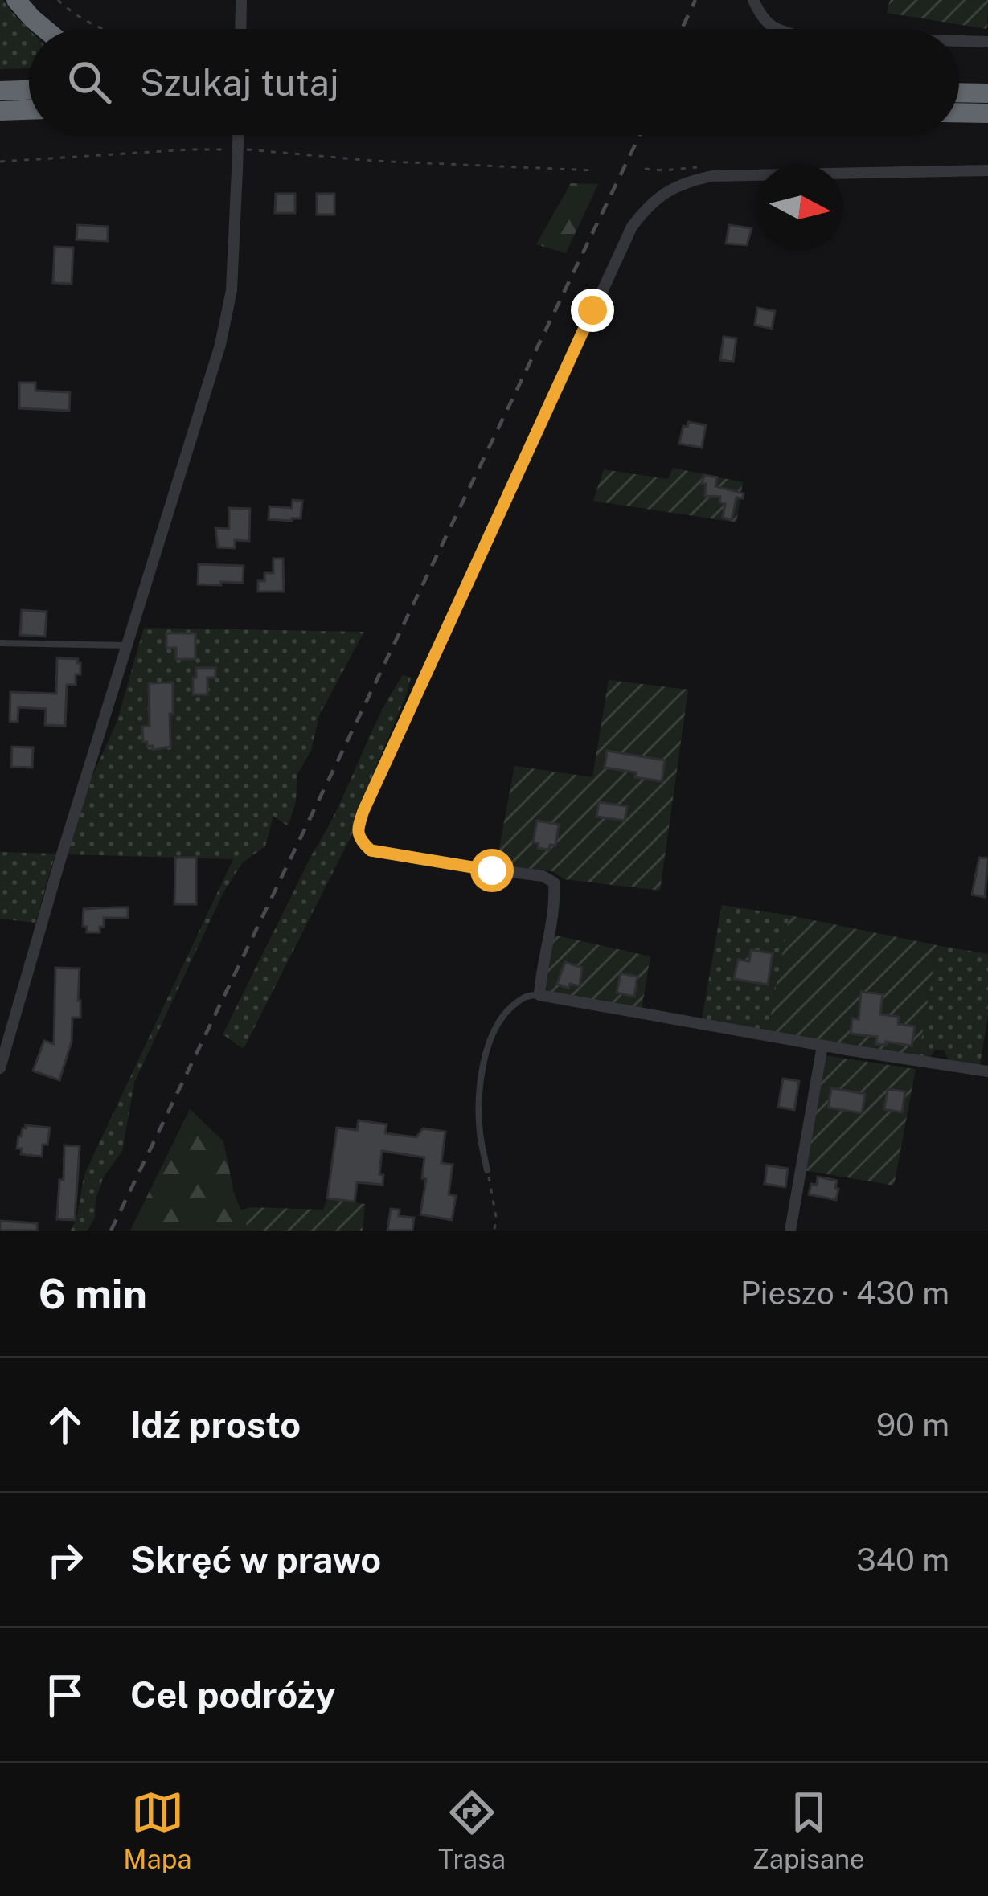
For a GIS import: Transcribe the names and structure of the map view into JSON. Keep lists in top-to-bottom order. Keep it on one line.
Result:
{"north":"right","page":{"search":"Szukaj tutaj","heading":["6 min","Pieszo · 430 m"],"list":[["Idź prosto","90 m"],["Skręć w prawo","340 m"],"Cel podróży"],"nav":["Mapa","Trasa","Zapisane"]}}
